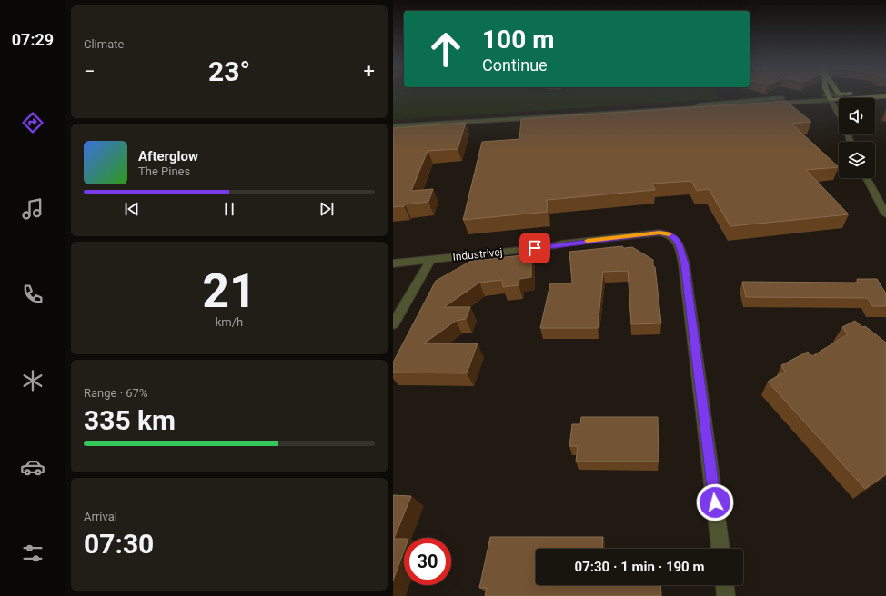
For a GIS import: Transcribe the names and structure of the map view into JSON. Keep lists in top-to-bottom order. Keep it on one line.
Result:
{"streets":{"street":["Industrivej"]},"page":{"tabs":"07:29","tile":["Climate",["21","km/h"],["Range · 67%","335 km"],["Arrival","07:30"]],"turn":["100 m","Continue"],"heat":["−","23°","+"],"song":["Afterglow","The Pines"],"limit":"30","trip":"07:30 · 1 min · 190 m"}}
